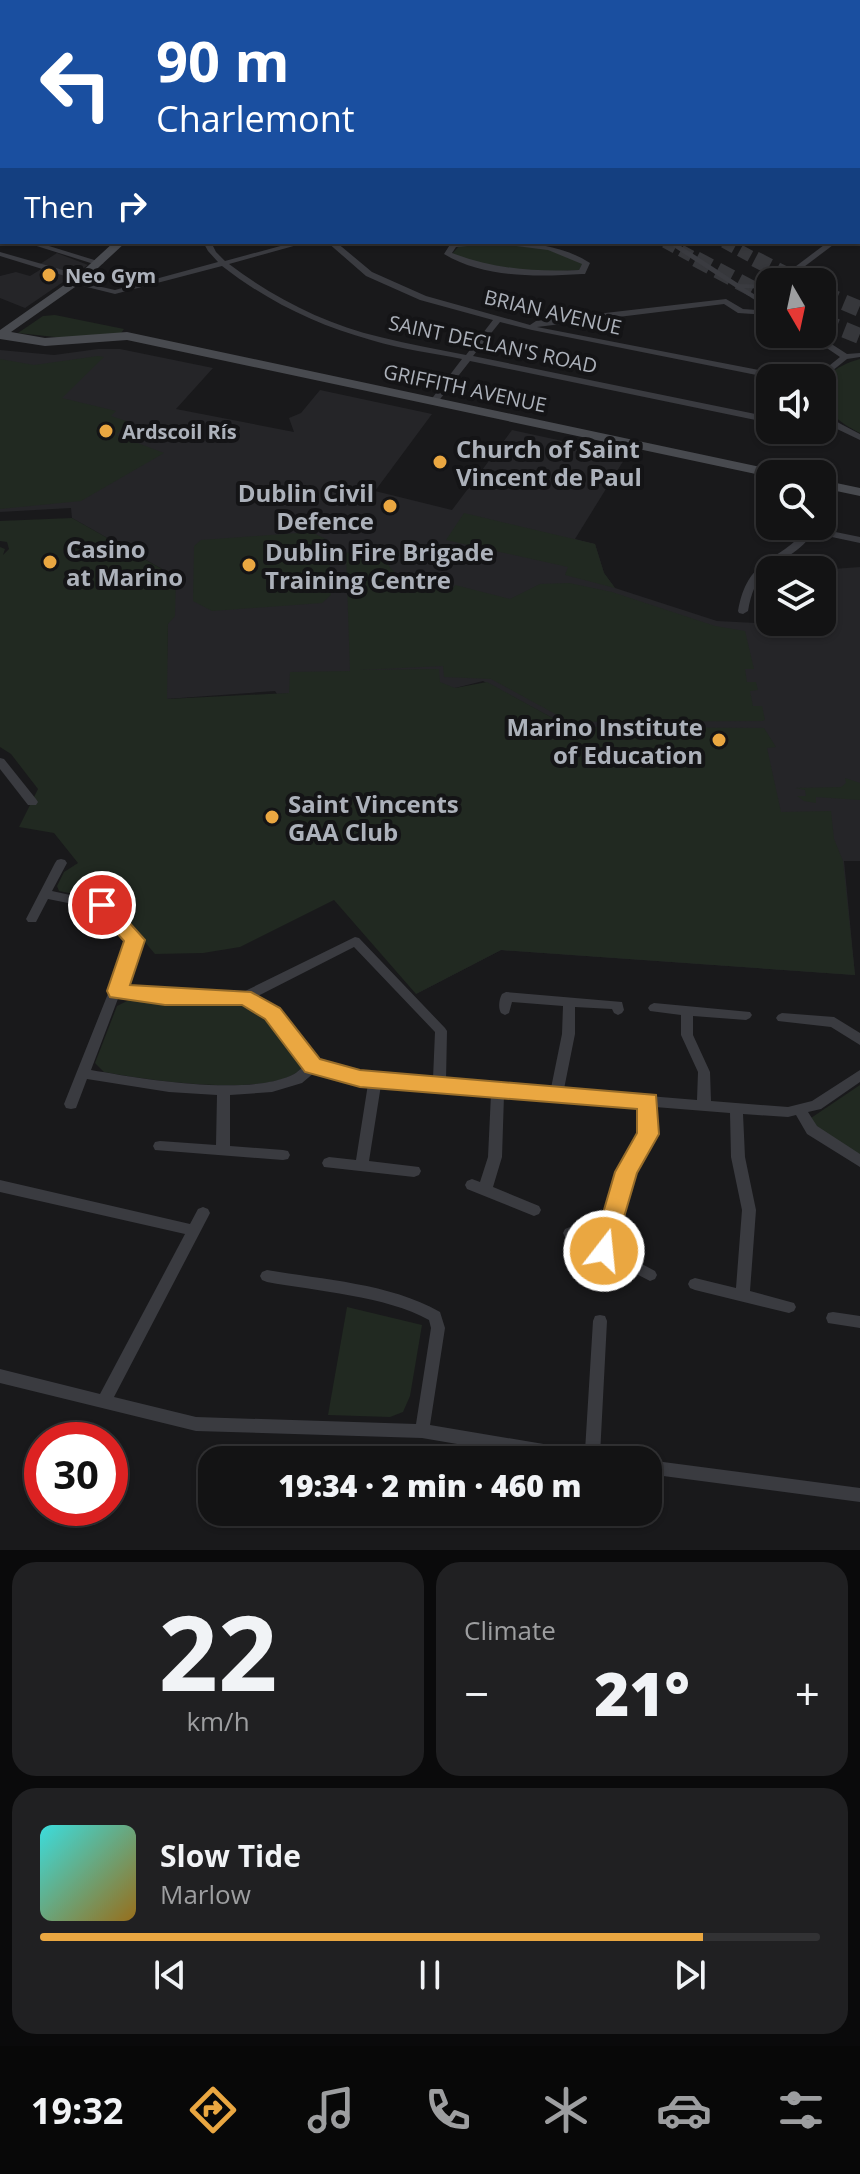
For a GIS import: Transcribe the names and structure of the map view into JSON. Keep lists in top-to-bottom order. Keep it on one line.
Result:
{"streets":{"main road":["GRIFFITH AVENUE"],"street":["BRIAN AVENUE","SAINT DECLAN'S ROAD"]},"places":["Neo Gym","Ardscoil Rís","Church of Saint Vincent de Paul","Dublin Civil Defence","Casino at Marino","Dublin Fire Brigade Training Centre","Marino Institute of Education","Saint Vincents GAA Club"],"north":"bottom","page":{"turn":["90 m","Charlemont"],"then":"Then","limit":"30","trip":"19:34 · 2 min · 460 m","tile":[["22","km/h"],"Climate"],"heat":["−","21°","+"],"song":["Slow Tide","Marlow"],"tabs":"19:32"}}
